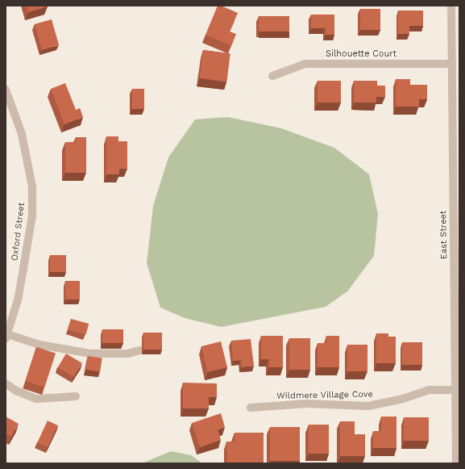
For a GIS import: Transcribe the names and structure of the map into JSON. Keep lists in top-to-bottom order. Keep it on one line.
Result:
{"streets":{"street":["Silhouette Court","Oxford Street","East Street","Wildmere Village Cove"]},"crossings":[["Silhouette Court","East Street"],["East Street","Wildmere Village Cove"]]}
